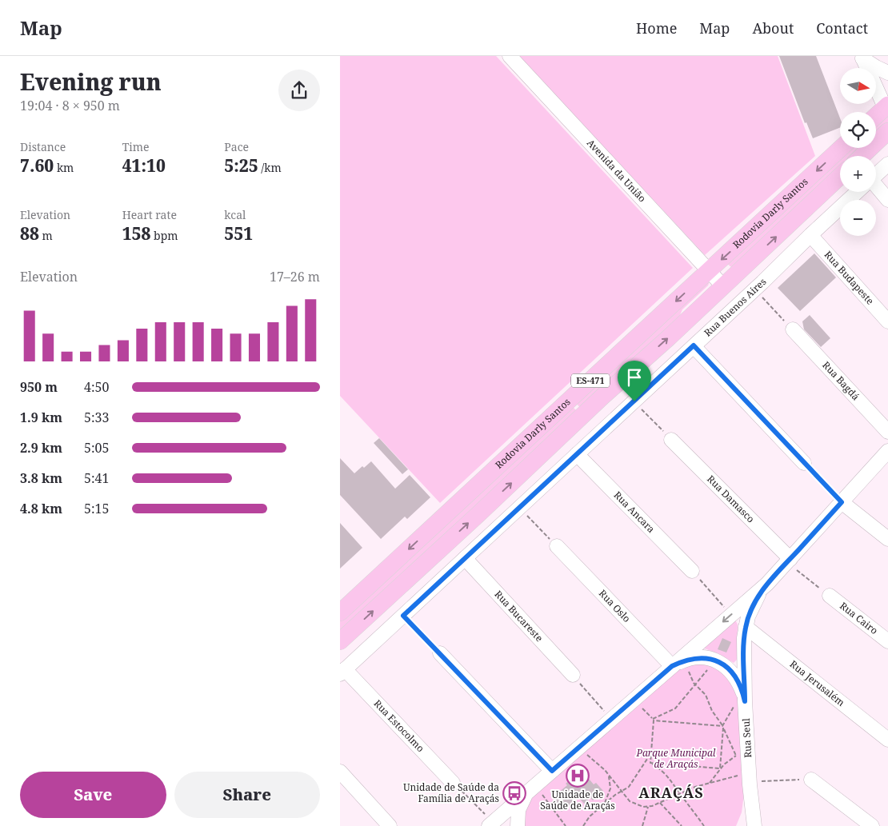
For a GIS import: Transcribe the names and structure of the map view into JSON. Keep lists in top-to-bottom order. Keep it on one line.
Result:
{"streets":{"main road":["Rodovia Darly Santos","ES-471"],"street":["Avenida da União","Rua Budapeste","Rua Buenos Aires","Rua Bagdá","Rua Damasco","Rua Ancara","Rua Oslo","Rua Bucareste","Rua Cairo","Rua Jerusalém","Rua Estocolmo","Rua Seul"]},"crossings":[["Avenida da União","Rodovia Darly Santos"],["Rua Budapeste","Rua Buenos Aires"],["Rua Buenos Aires","Rua Ancara"],["Rua Buenos Aires","Rua Bucareste"],["Rua Buenos Aires","Rua Estocolmo"],["Rua Jerusalém","Rua Seul"]],"districts":["ARAÇÁS"],"parks":["Parque Municipal de Araçás"],"places":{"hospital":["Unidade de Saúde de Araçás"],"bus stop":["Unidade de Saúde da Família de Araçás"]},"north":"right","page":{"header":"Map","nav":["Home","Map","About","Contact"],"heading":["Evening run","19:04 · 8 × 950 m"],"map_buttons":["+","−"],"stats":[["Distance","7.60 km"],["Time","41:10"],["Pace","5:25 /km"],["Elevation","88 m"],["Heart rate","158 bpm"],["kcal","551"]],"chart":["Elevation","17–26 m"],"list":[{"name":"950 m","note":"4:50"},{"name":"1.9 km","note":"5:33"},{"name":"2.9 km","note":"5:05"},{"name":"3.8 km","note":"5:41"},{"name":"4.8 km","note":"5:15"}],"buttons":["Save","Share"]}}
